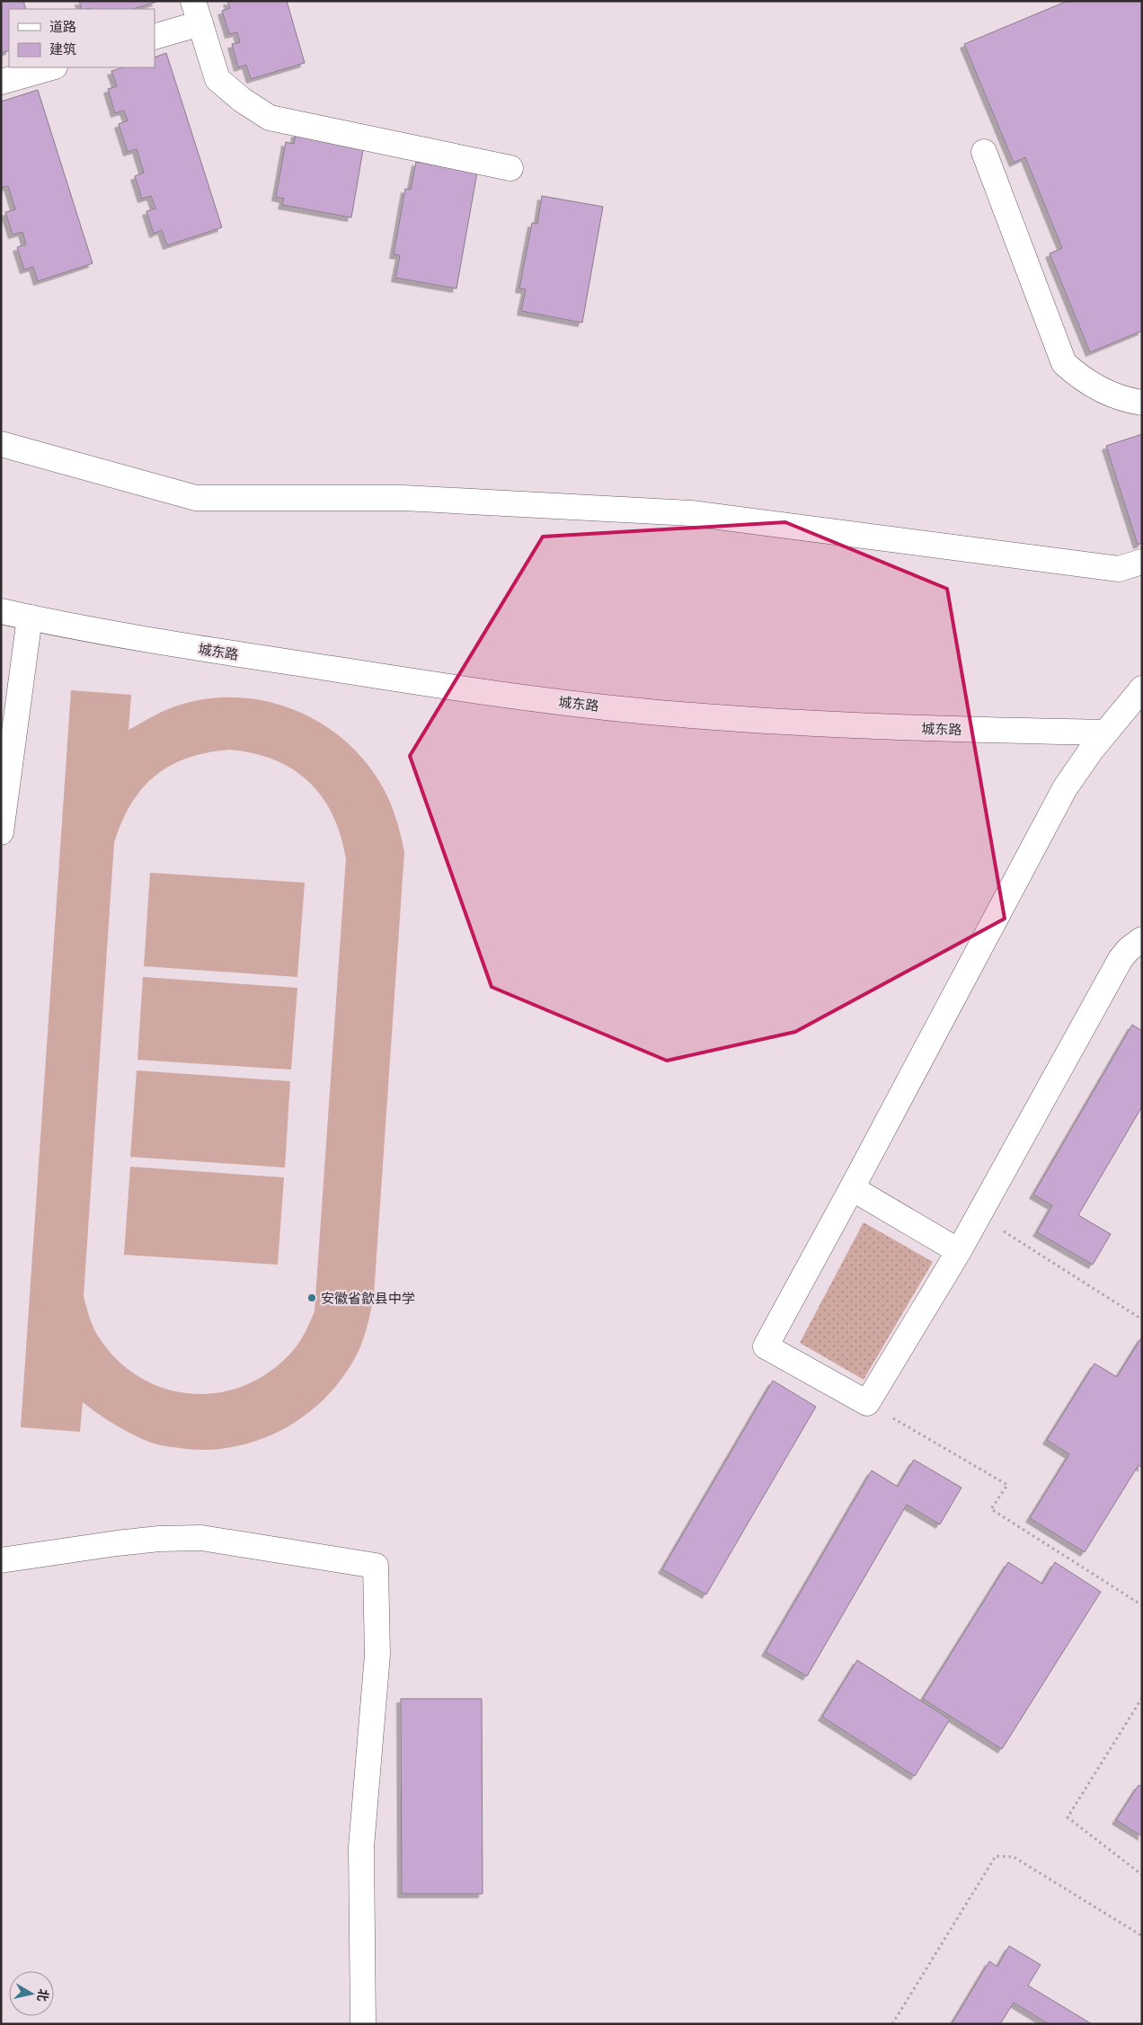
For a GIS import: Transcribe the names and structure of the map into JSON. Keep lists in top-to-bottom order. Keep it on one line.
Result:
{"streets":{"street":["城东路"]},"places":["安徽省歙县中学"],"legend":["道路","建筑"],"north":"right"}
